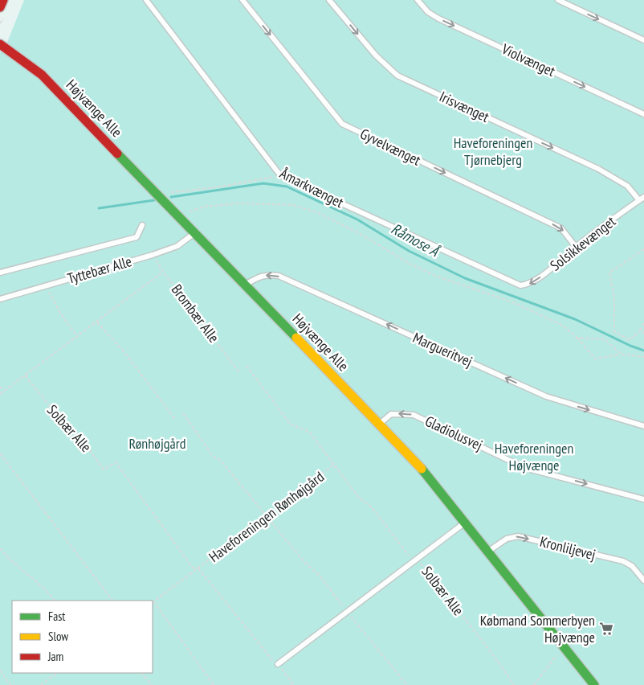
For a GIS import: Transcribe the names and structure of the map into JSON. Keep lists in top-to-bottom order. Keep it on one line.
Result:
{"streets":{"street":["Højvænge Alle"],"lane":["Violvænget","Irisvænget","Gyvelvænget","Åmarkvænget","Solsikkevænget","Tyttebær Alle","Margueritvej","Solbær Alle","Gladiolusvej","Kronliljevej"],"path":["Brombær Alle","Haveforeningen Rønhøjgård"]},"crossings":[["Irisvænget","Solsikkevænget"],["Højvænge Alle","Tyttebær Alle"],["Højvænge Alle","Margueritvej"],["Højvænge Alle","Solbær Alle"],["Højvænge Alle","Gladiolusvej"],["Højvænge Alle","Kronliljevej"],["Gyvelvænget","Solsikkevænget"],["Åmarkvænget","Solsikkevænget"],["Tyttebær Alle","Brombær Alle"],["Solbær Alle","Haveforeningen Rønhøjgård"]],"one_way":["Violvænget","Irisvænget","Gyvelvænget","Solsikkevænget","Kronliljevej"],"water":["Råmose Å"],"parks":["Haveforeningen Tjørnebjerg","Rønhøjgård","Haveforeningen Højvænge"],"places":{"supermarket":["Købmand Sommerbyen Højvænge"]},"legend":["Fast","Slow","Jam"]}
